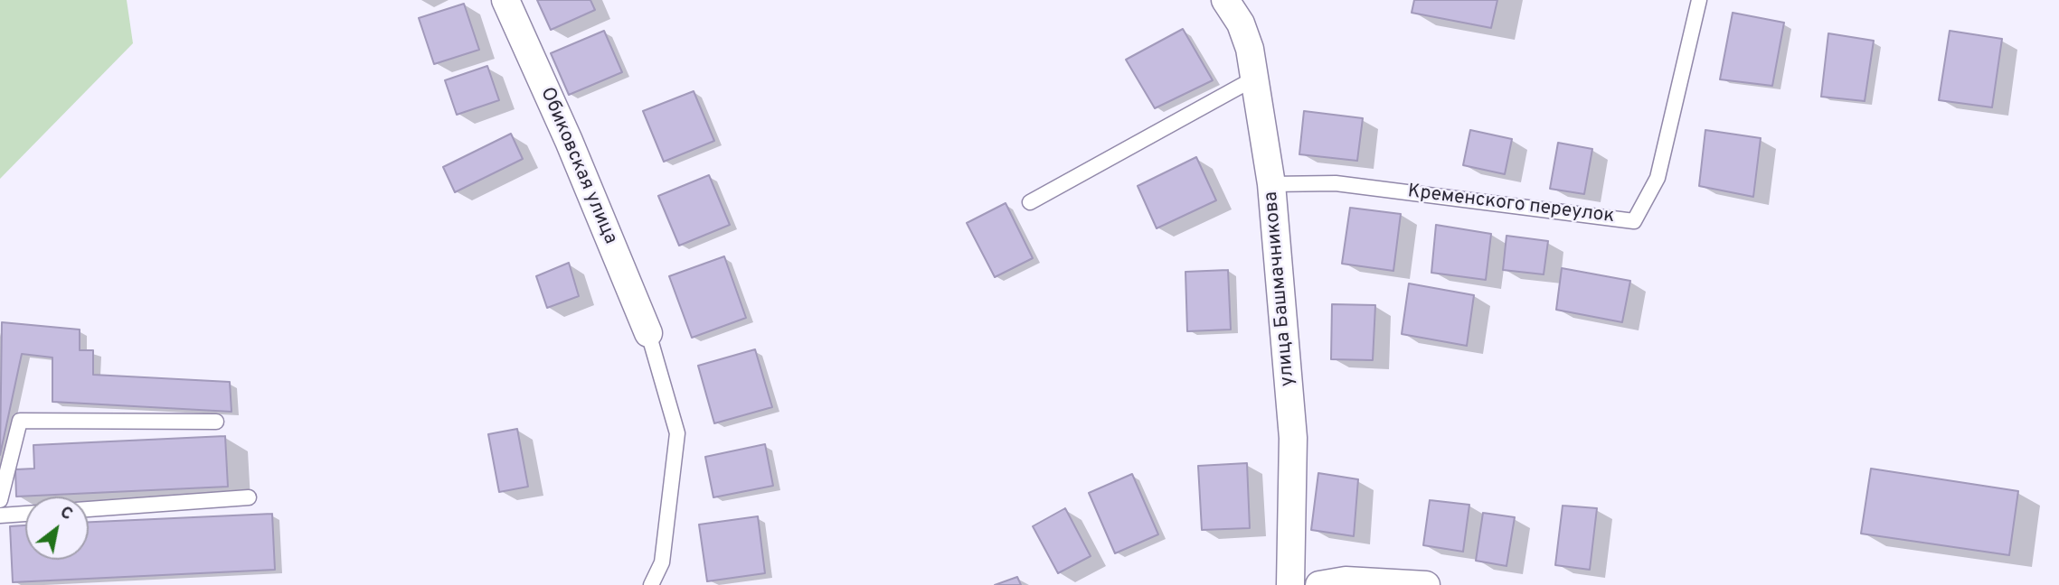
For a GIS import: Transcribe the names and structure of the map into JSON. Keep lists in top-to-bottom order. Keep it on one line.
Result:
{"streets":{"street":["Обиковская улица","улица Башмачникова"],"lane":["Кременского переулок"]},"crossings":[["Кременского переулок","улица Башмачникова"]],"north":"top right"}
